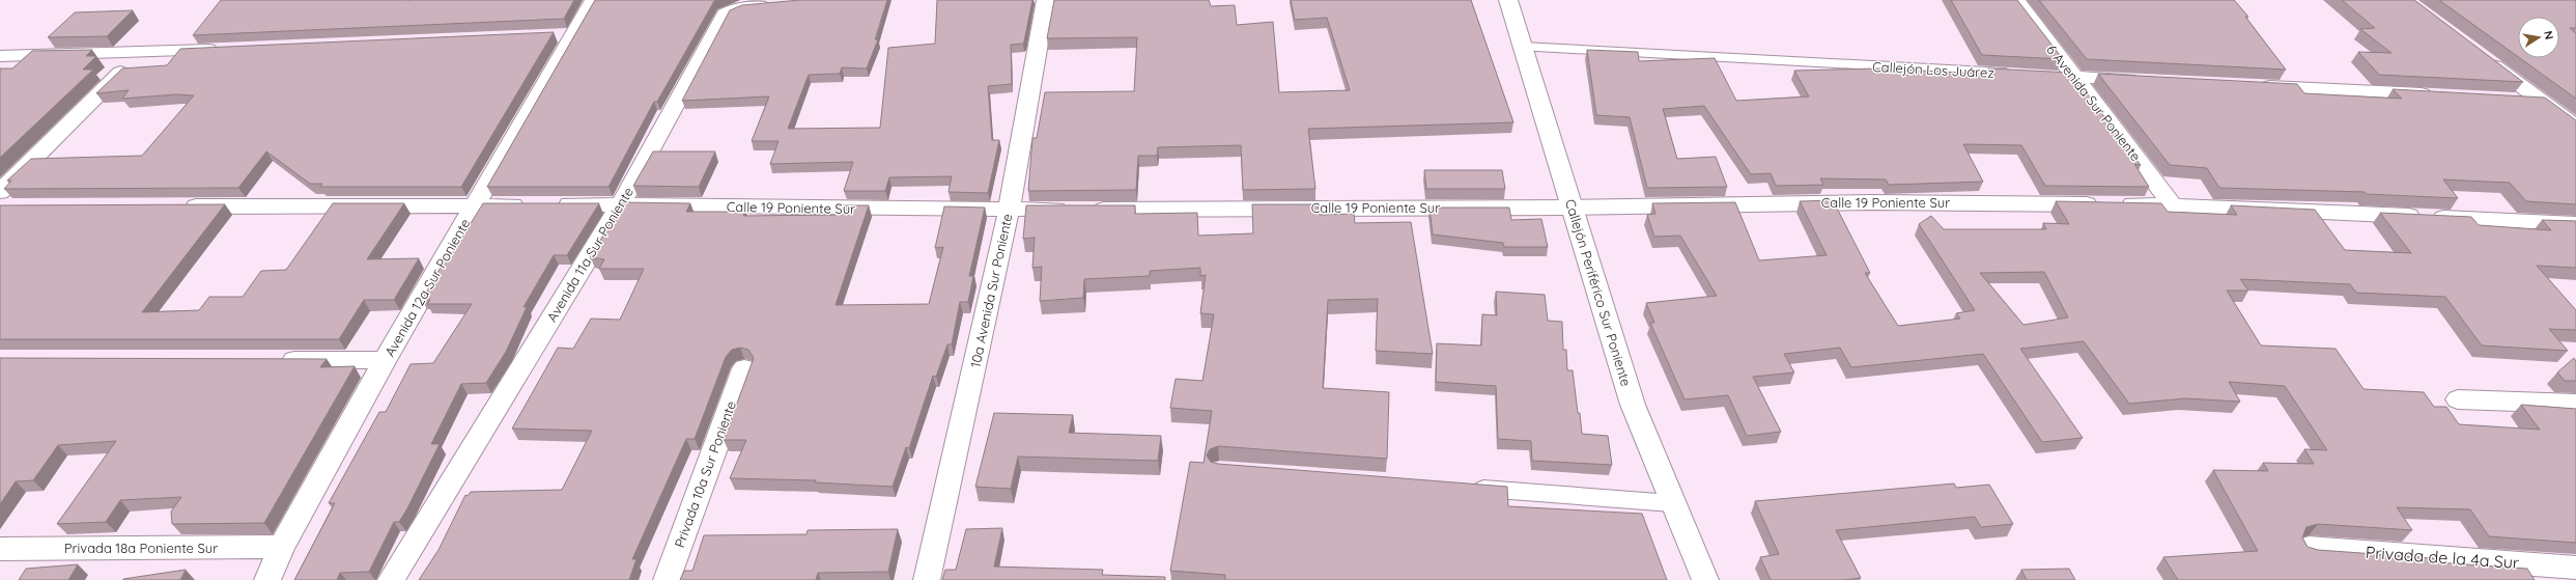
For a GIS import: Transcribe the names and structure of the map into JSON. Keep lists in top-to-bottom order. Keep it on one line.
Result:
{"streets":{"street":["6 Avenida Sur Poniente","Calle 19 Poniente Sur","Avenida 11a Sur Poniente","Avenida 12a Sur Poniente","10a Avenida Sur Poniente","Callejón Periférico Sur Poniente","Privada 10a Sur Poniente","Privada 18a Poniente Sur","Privada de la 4a Sur"],"lane":["Callejón Los Juárez"]},"crossings":[["Callejón Los Juárez","Callejón Periférico Sur Poniente"],["6 Avenida Sur Poniente","Calle 19 Poniente Sur"],["Calle 19 Poniente Sur","Avenida 11a Sur Poniente"],["Calle 19 Poniente Sur","Avenida 12a Sur Poniente"],["Calle 19 Poniente Sur","10a Avenida Sur Poniente"],["Calle 19 Poniente Sur","Callejón Periférico Sur Poniente"],["Avenida 12a Sur Poniente","Privada 18a Poniente Sur"]],"north":"right"}
